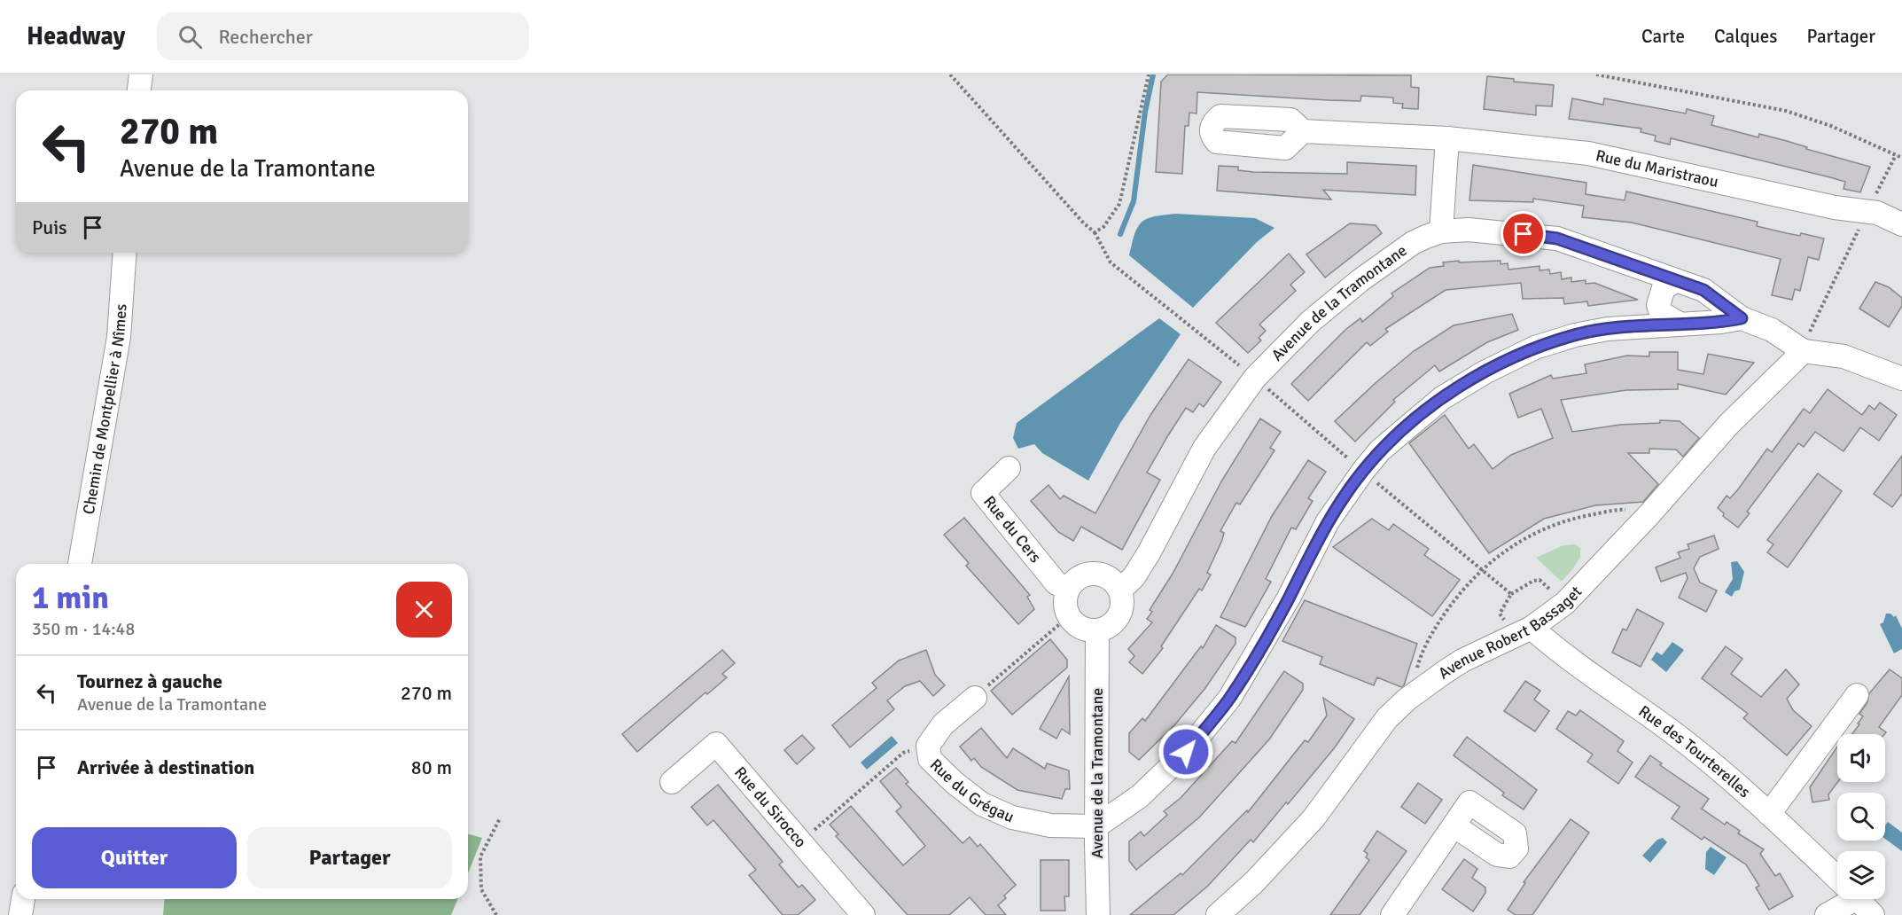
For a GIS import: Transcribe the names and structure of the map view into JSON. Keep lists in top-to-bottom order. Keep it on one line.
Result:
{"streets":{"street":["Rue du Maristraou","Avenue de la Tramontane","Chemin de Montpellier à Nîmes","Rue du Cers","Avenue Robert Bassaget","Rue des Tourterelles","Rue du Grégau","Rue du Sirocco"]},"crossings":[["Avenue de la Tramontane","Rue du Cers"],["Avenue de la Tramontane","Rue du Grégau"],["Avenue Robert Bassaget","Rue des Tourterelles"]],"page":{"header":"Headway","search":"Rechercher","nav":["Carte","Calques","Partager"],"turn":["270 m","Avenue de la Tramontane"],"then":"Puis","heading":["1 min","350 m · 14:48"],"list":[{"name":"Tournez à gauche","note":"Avenue de la Tramontane","value":"270 m"},{"name":"Arrivée à destination","value":"80 m"}],"buttons":["Quitter","Partager"]}}
